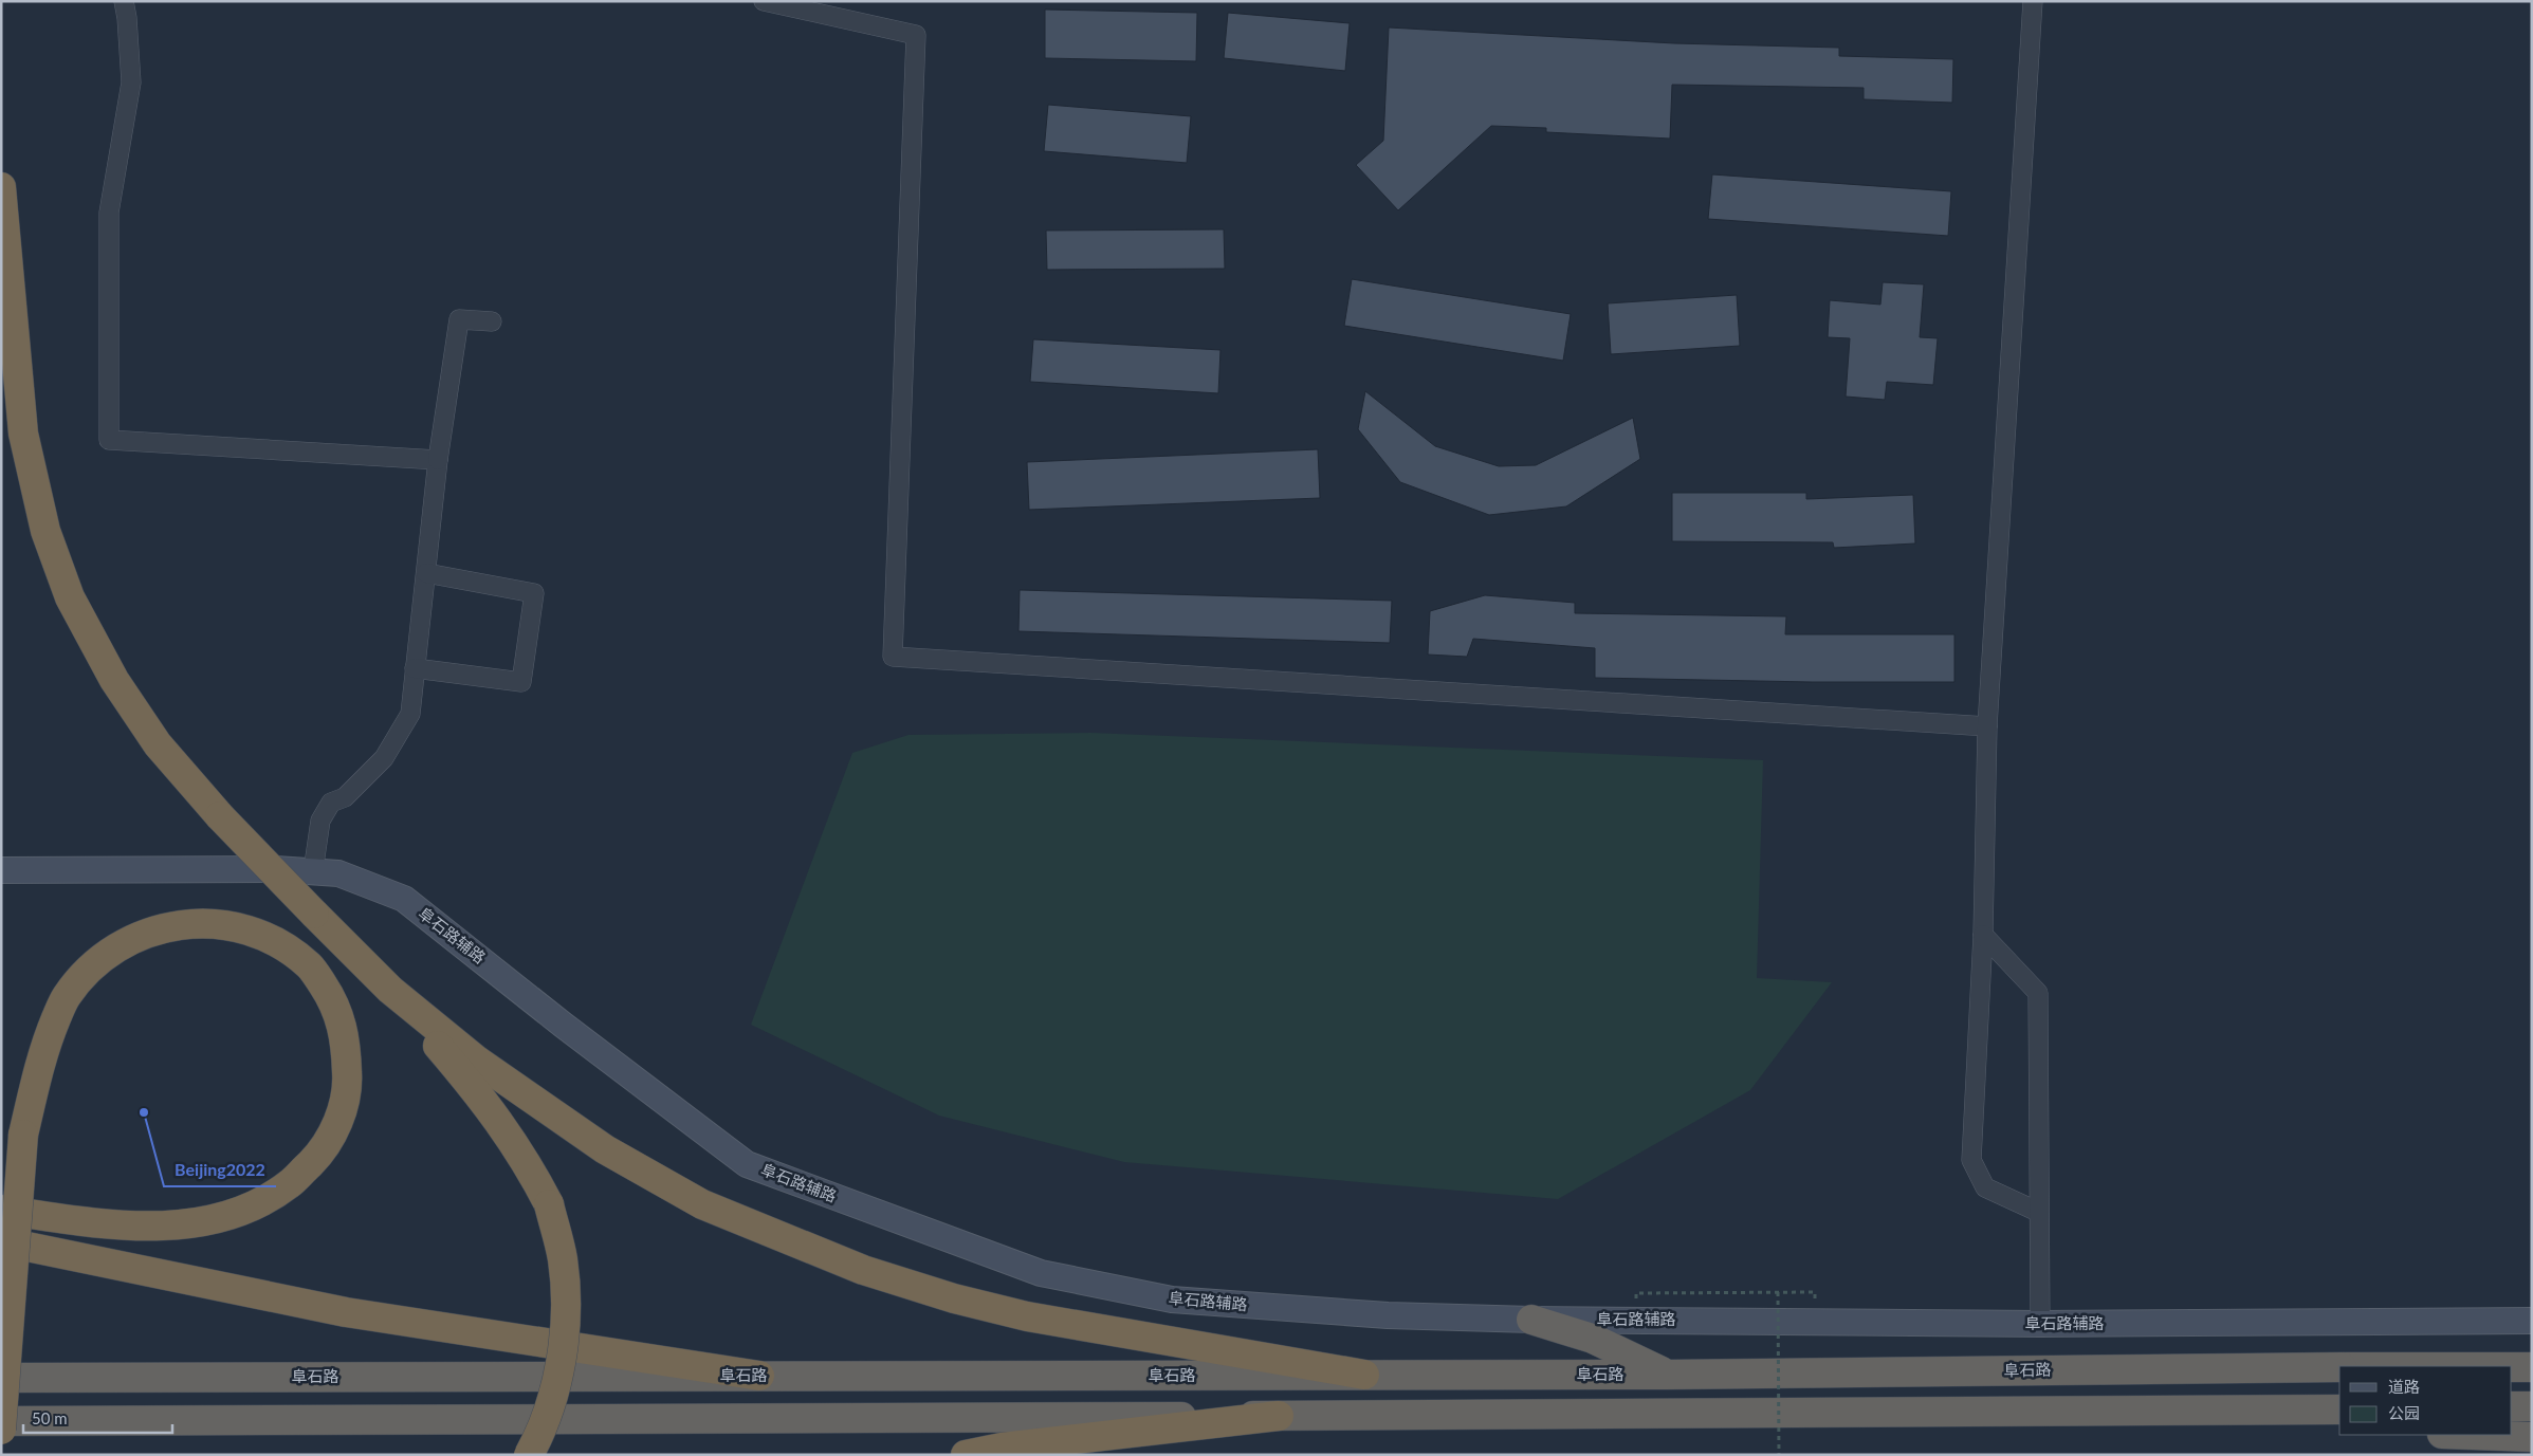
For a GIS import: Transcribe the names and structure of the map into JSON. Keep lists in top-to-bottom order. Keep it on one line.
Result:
{"streets":{"highway":["阜石路"],"main road":["阜石路辅路"]},"places":["Beijing2022"],"legend":["道路","公园"],"scale_bar":"50 m"}
